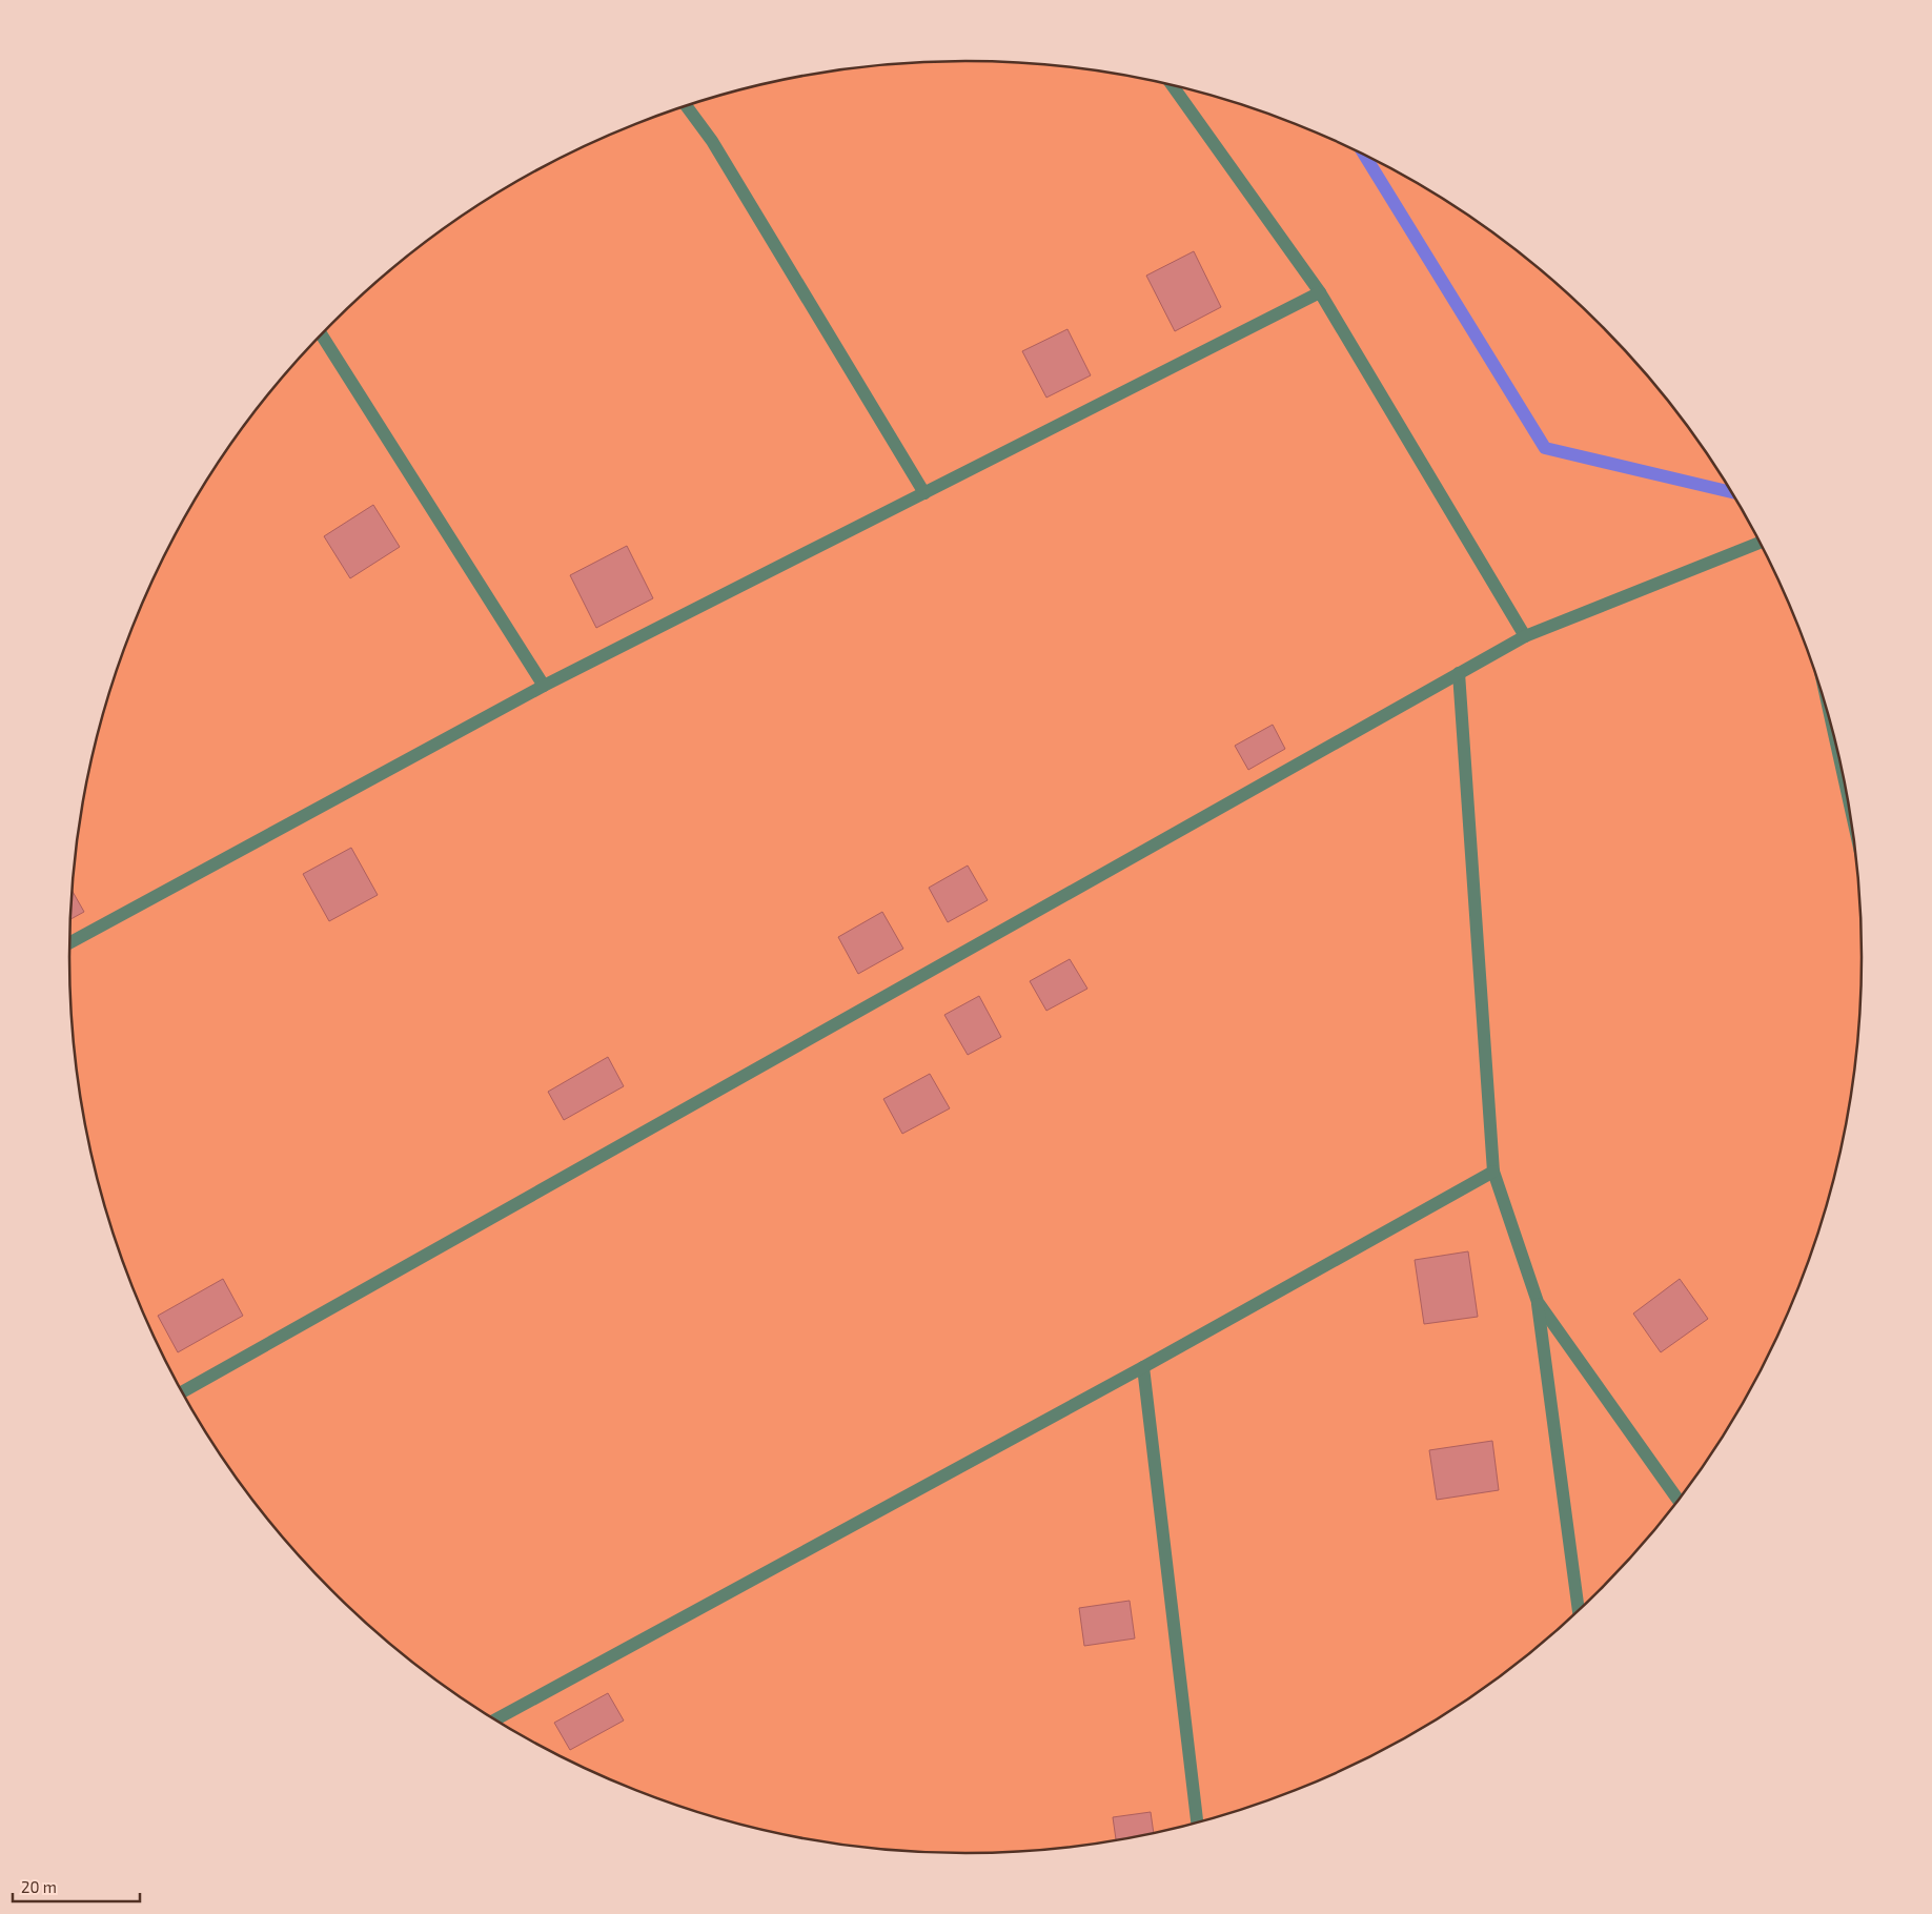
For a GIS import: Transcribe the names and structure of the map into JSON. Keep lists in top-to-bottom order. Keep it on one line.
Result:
{"scale_bar":"20 m"}
